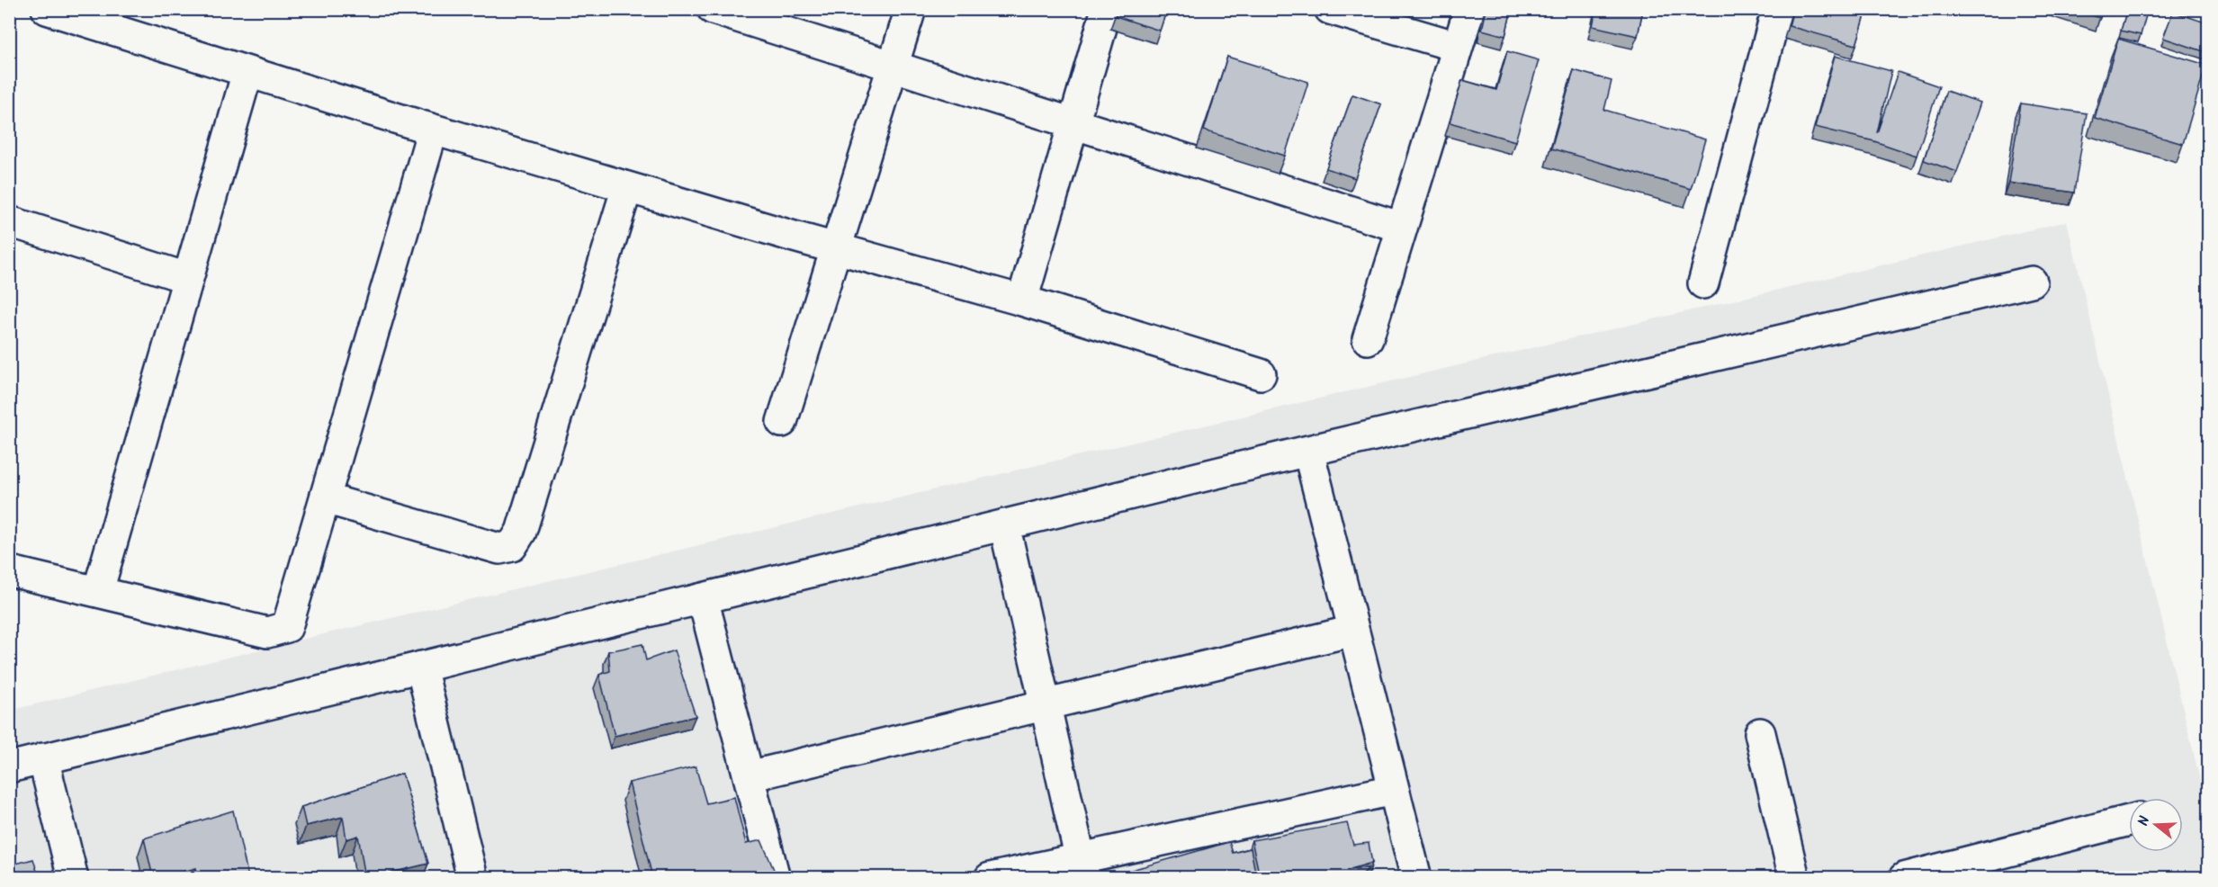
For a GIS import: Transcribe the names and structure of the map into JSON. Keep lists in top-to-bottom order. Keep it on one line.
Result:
{"north":"left"}
